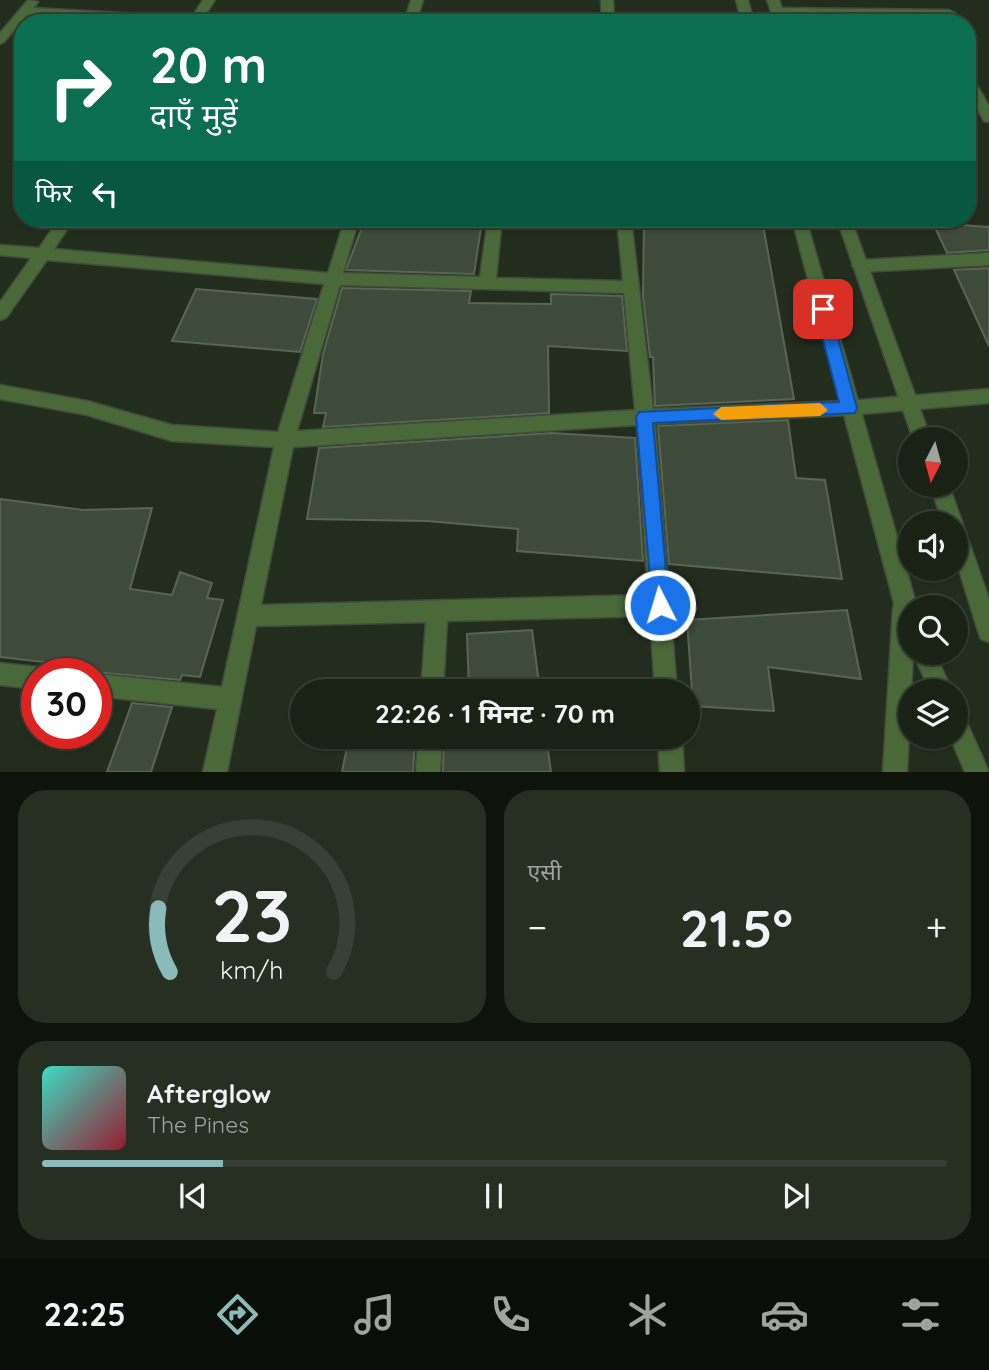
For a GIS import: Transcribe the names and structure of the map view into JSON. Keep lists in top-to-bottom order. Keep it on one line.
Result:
{"north":"bottom","page":{"turn":["20 m","दाएँ मुड़ें"],"then":"फिर","limit":"30","trip":"22:26 · 1 मिनट · 70 m","tile":"एसी","heat":["−","21.5°","+"],"song":["Afterglow","The Pines"],"tabs":"22:25","gauge":["23","km/h"]}}
